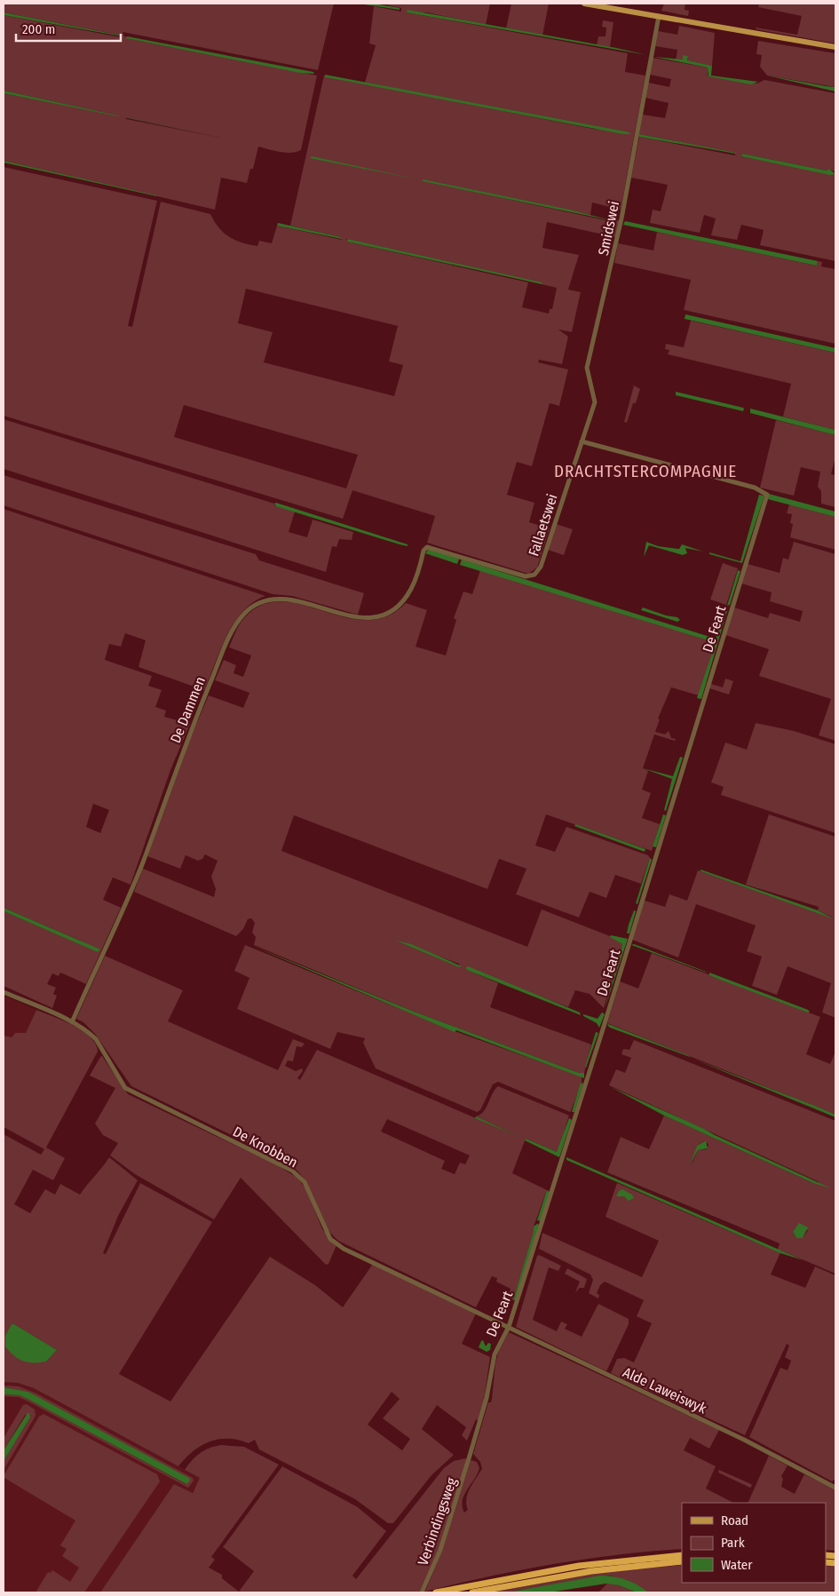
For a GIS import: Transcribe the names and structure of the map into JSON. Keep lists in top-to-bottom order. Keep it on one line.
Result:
{"streets":{"street":["Smidswei","Fallaetswei","De Feart","De Dammen","De Knobben","Alde Laweiswyk","Verbindingsweg"]},"crossings":[["Smidswei","Fallaetswei"],["Smidswei","De Feart"],["Fallaetswei","De Feart"],["Fallaetswei","De Dammen"],["De Feart","De Knobben"],["De Feart","Alde Laweiswyk"],["De Feart","Verbindingsweg"],["De Dammen","De Knobben"],["De Knobben","Alde Laweiswyk"]],"districts":["DRACHTSTERCOMPAGNIE"],"legend":["Road","Park","Water"],"scale_bar":"200 m"}
